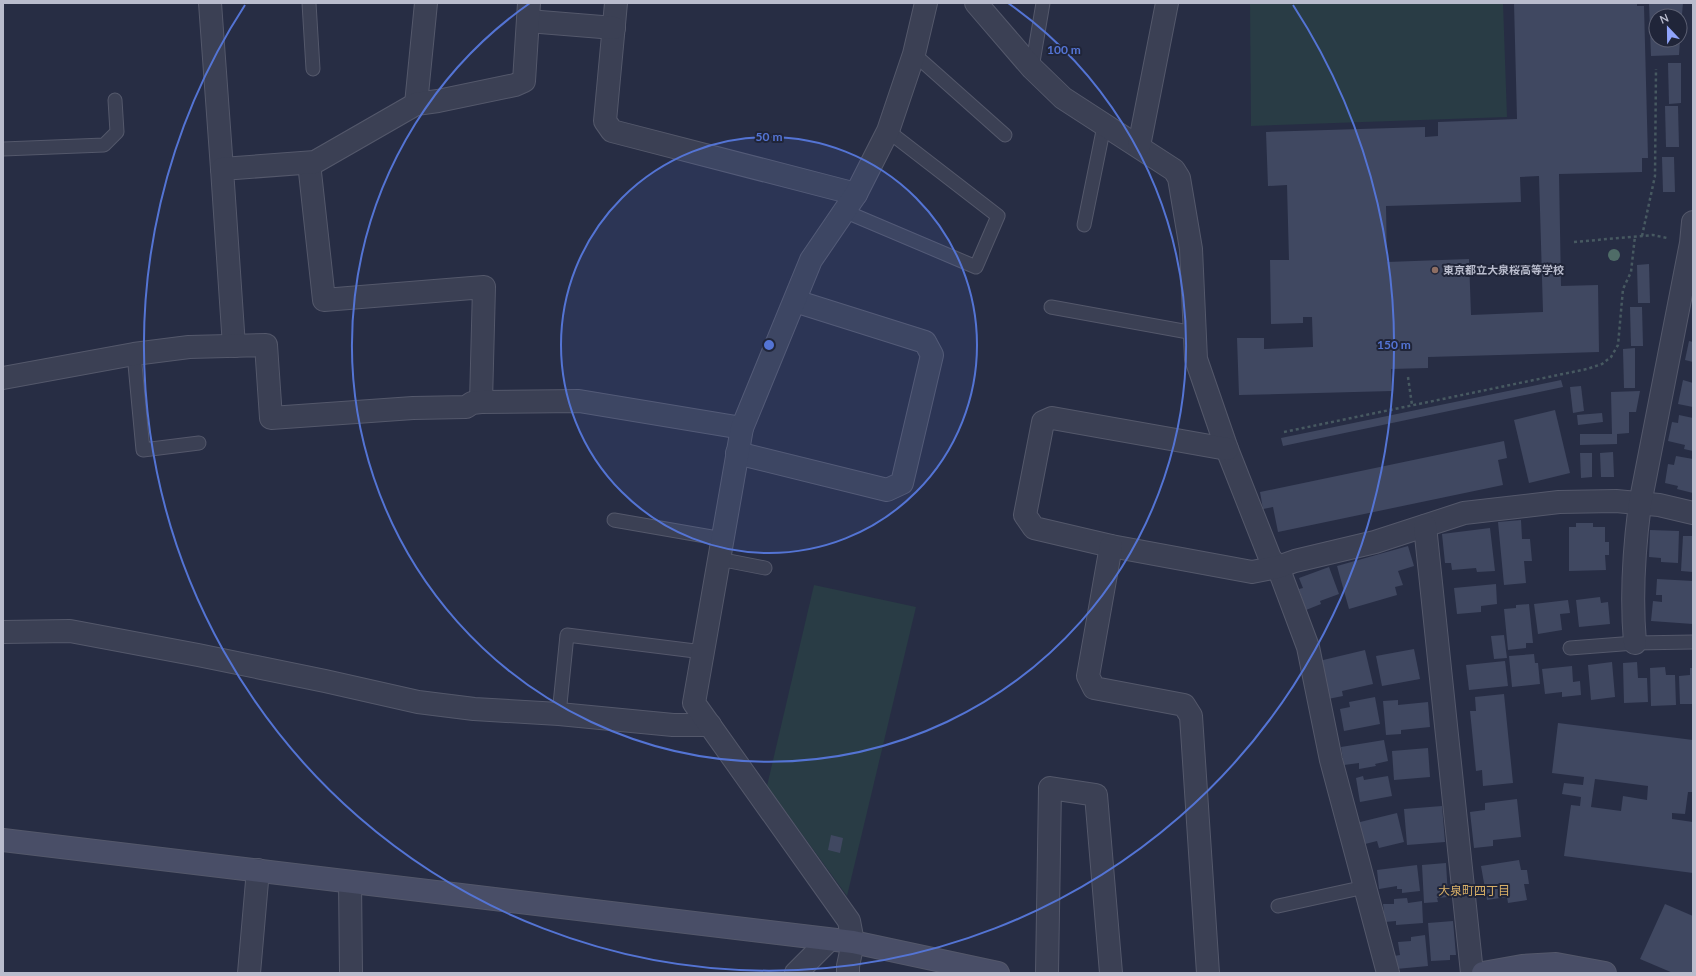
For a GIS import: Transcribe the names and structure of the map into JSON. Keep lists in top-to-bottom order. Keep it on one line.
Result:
{"districts":["大泉町四丁目"],"places":["東京都立大泉桜高等学校"],"north":"top","rings":["100 m","50 m","150 m"]}
